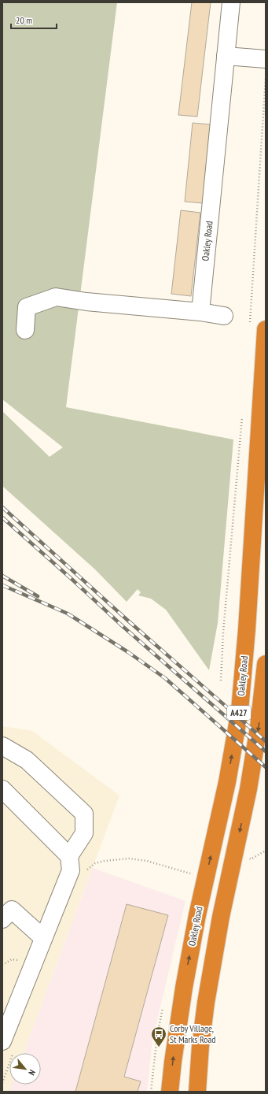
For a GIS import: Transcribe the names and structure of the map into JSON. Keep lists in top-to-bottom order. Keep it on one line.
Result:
{"streets":{"highway":["Oakley Road","A427"]},"one_way":["Oakley Road"],"places":{"bus stop":["Corby Village, St Marks Road"]},"scale_bar":"20 m","north":"bottom right"}
